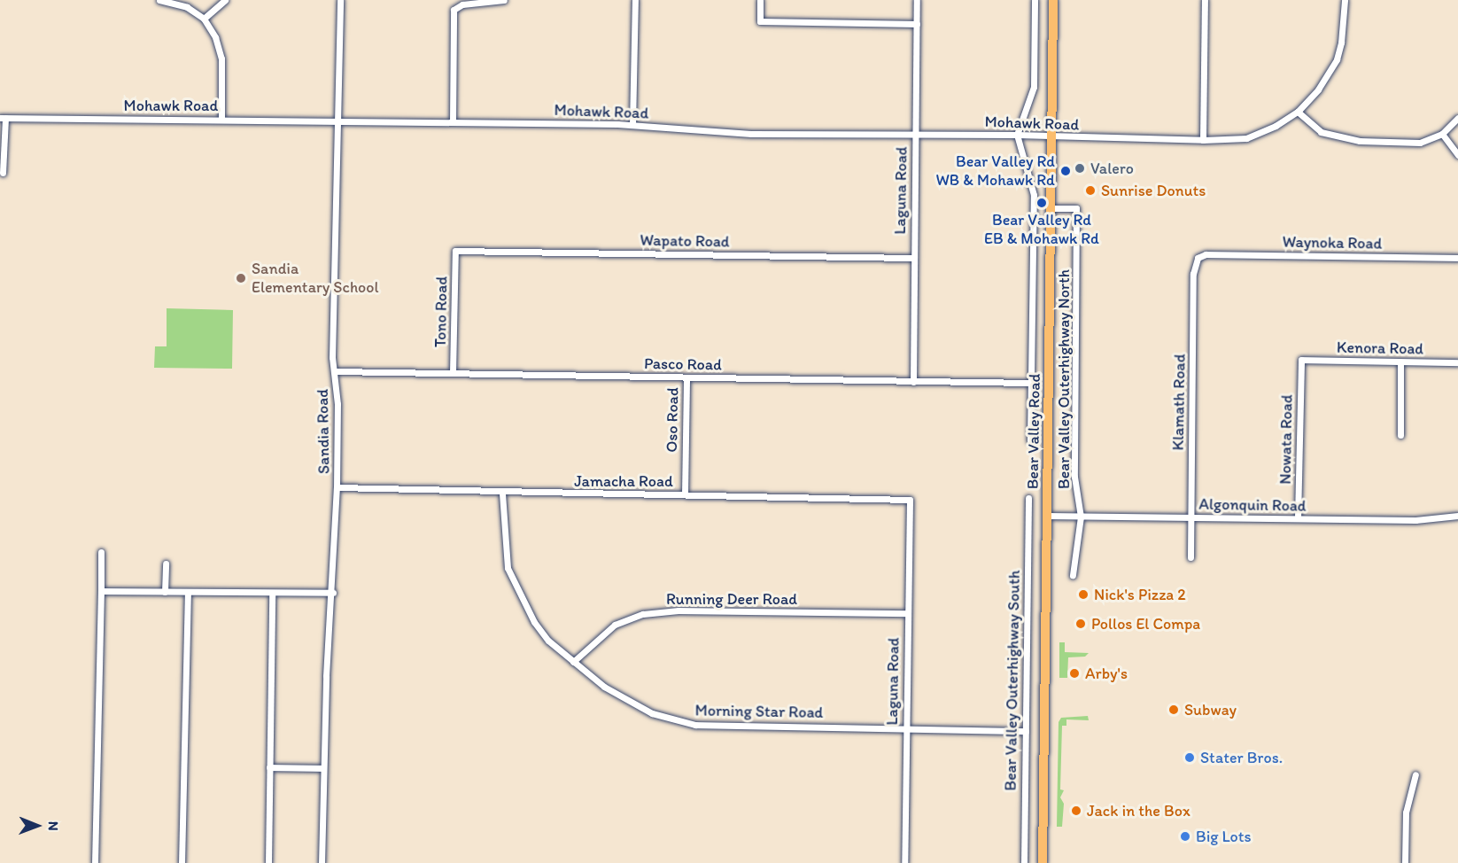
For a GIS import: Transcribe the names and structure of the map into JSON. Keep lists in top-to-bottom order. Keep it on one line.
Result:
{"streets":{"main road":["Bear Valley Road"],"street":["Mohawk Road","Laguna Road","Wapato Road","Waynoka Road","Tono Road","Kenora Road","Pasco Road","Bear Valley Outerhighway North","Klamath Road","Oso Road","Sandia Road","Nowata Road","Jamacha Road","Algonquin Road","Running Deer Road","Bear Valley Outerhighway South","Morning Star Road"]},"crossings":[["Mohawk Road","Laguna Road"],["Mohawk Road","Sandia Road"],["Mohawk Road","Bear Valley Road"],["Laguna Road","Wapato Road"],["Laguna Road","Pasco Road"],["Laguna Road","Jamacha Road"],["Laguna Road","Running Deer Road"],["Laguna Road","Morning Star Road"],["Wapato Road","Tono Road"],["Waynoka Road","Klamath Road"],["Tono Road","Pasco Road"],["Kenora Road","Nowata Road"],["Pasco Road","Oso Road"],["Pasco Road","Sandia Road"],["Bear Valley Outerhighway North","Bear Valley Road"],["Bear Valley Outerhighway North","Algonquin Road"],["Klamath Road","Algonquin Road"],["Oso Road","Jamacha Road"],["Sandia Road","Jamacha Road"],["Bear Valley Road","Algonquin Road"],["Nowata Road","Algonquin Road"],["Jamacha Road","Morning Star Road"],["Running Deer Road","Morning Star Road"],["Bear Valley Outerhighway South","Morning Star Road"]],"places":["Valero","Bear Valley Rd WB & Mohawk Rd","Sunrise Donuts","Bear Valley Rd EB & Mohawk Rd","Sandia Elementary School","Nick's Pizza 2","Pollos El Compa","Arby's","Subway","Stater Bros.","Jack in the Box","Big Lots"],"north":"right"}
